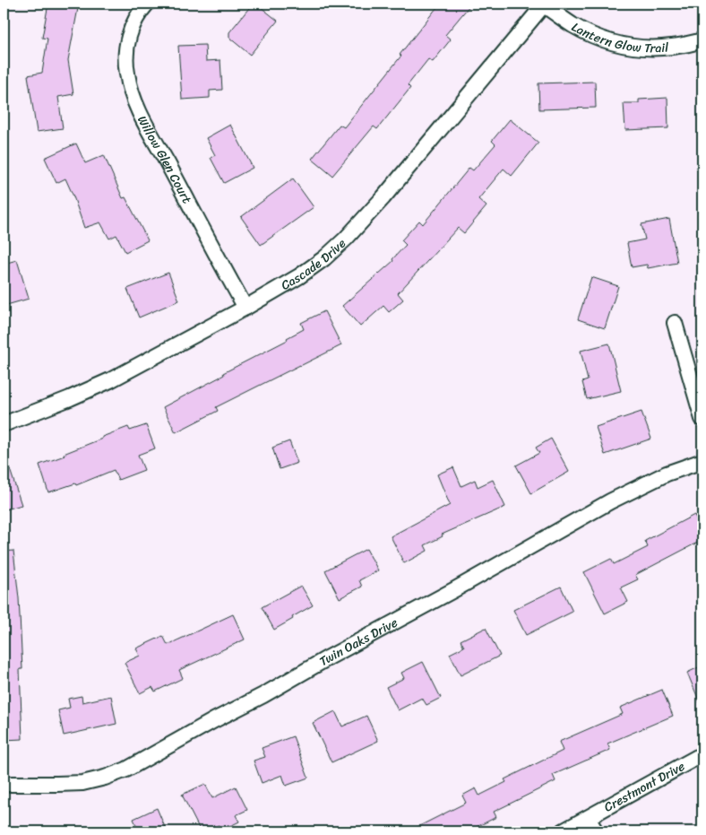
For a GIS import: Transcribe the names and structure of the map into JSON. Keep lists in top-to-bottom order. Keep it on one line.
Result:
{"streets":{"street":["Lantern Glow Trail","Willow Glen Court","Cascade Drive","Twin Oaks Drive","Crestmont Drive"]},"crossings":[["Lantern Glow Trail","Cascade Drive"],["Willow Glen Court","Cascade Drive"]]}
